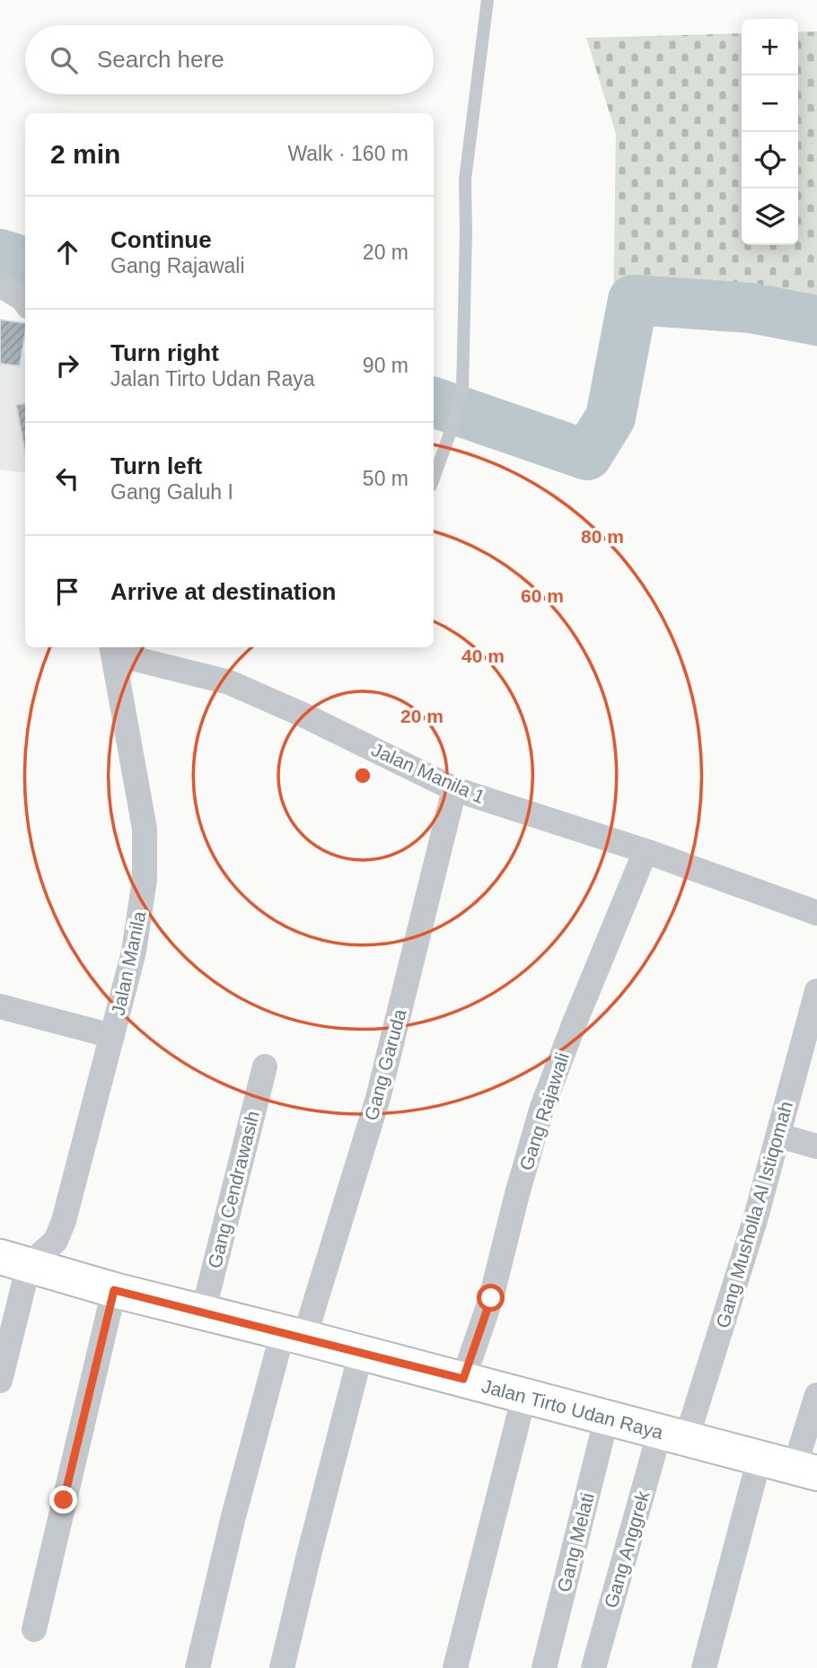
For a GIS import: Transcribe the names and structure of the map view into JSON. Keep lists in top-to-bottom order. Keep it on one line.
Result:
{"streets":{"street":["Jalan Manila 1","Jalan Manila","Gang Garuda","Gang Rajawali","Gang Cendrawasih","Gang Musholla Al Istiqomah","Jalan Tirto Udan Raya","Gang Melati","Gang Anggrek"]},"crossings":[["Jalan Manila 1","Jalan Manila"],["Jalan Manila 1","Gang Garuda"],["Jalan Manila 1","Gang Rajawali"],["Jalan Manila","Jalan Tirto Udan Raya"],["Gang Garuda","Jalan Tirto Udan Raya"],["Gang Rajawali","Jalan Tirto Udan Raya"],["Gang Cendrawasih","Jalan Tirto Udan Raya"],["Gang Musholla Al Istiqomah","Jalan Tirto Udan Raya"],["Gang Musholla Al Istiqomah","Gang Anggrek"],["Jalan Tirto Udan Raya","Gang Melati"],["Jalan Tirto Udan Raya","Gang Anggrek"]],"page":{"map_buttons":["+","−"],"search":"Search here","heading":["2 min","Walk · 160 m"],"list":[["Continue","Gang Rajawali","20 m"],["Turn right","Jalan Tirto Udan Raya","90 m"],["Turn left","Gang Galuh I","50 m"],"Arrive at destination"]},"rings":["80 m","60 m","40 m","20 m"]}
